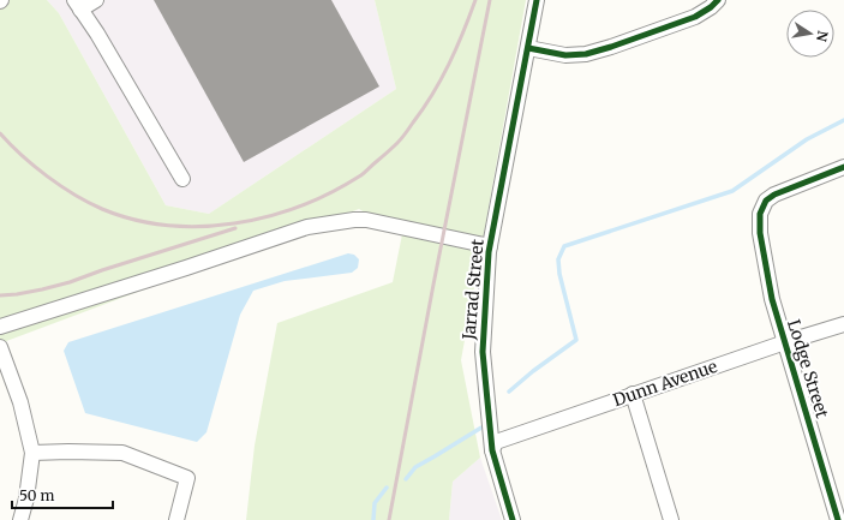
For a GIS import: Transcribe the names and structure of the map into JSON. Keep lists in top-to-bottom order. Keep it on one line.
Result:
{"streets":{"street":["Jarrad Street","Lodge Street","Dunn Avenue"]},"crossings":[["Jarrad Street","Dunn Avenue"],["Lodge Street","Dunn Avenue"]],"scale_bar":"50 m","north":"right"}
